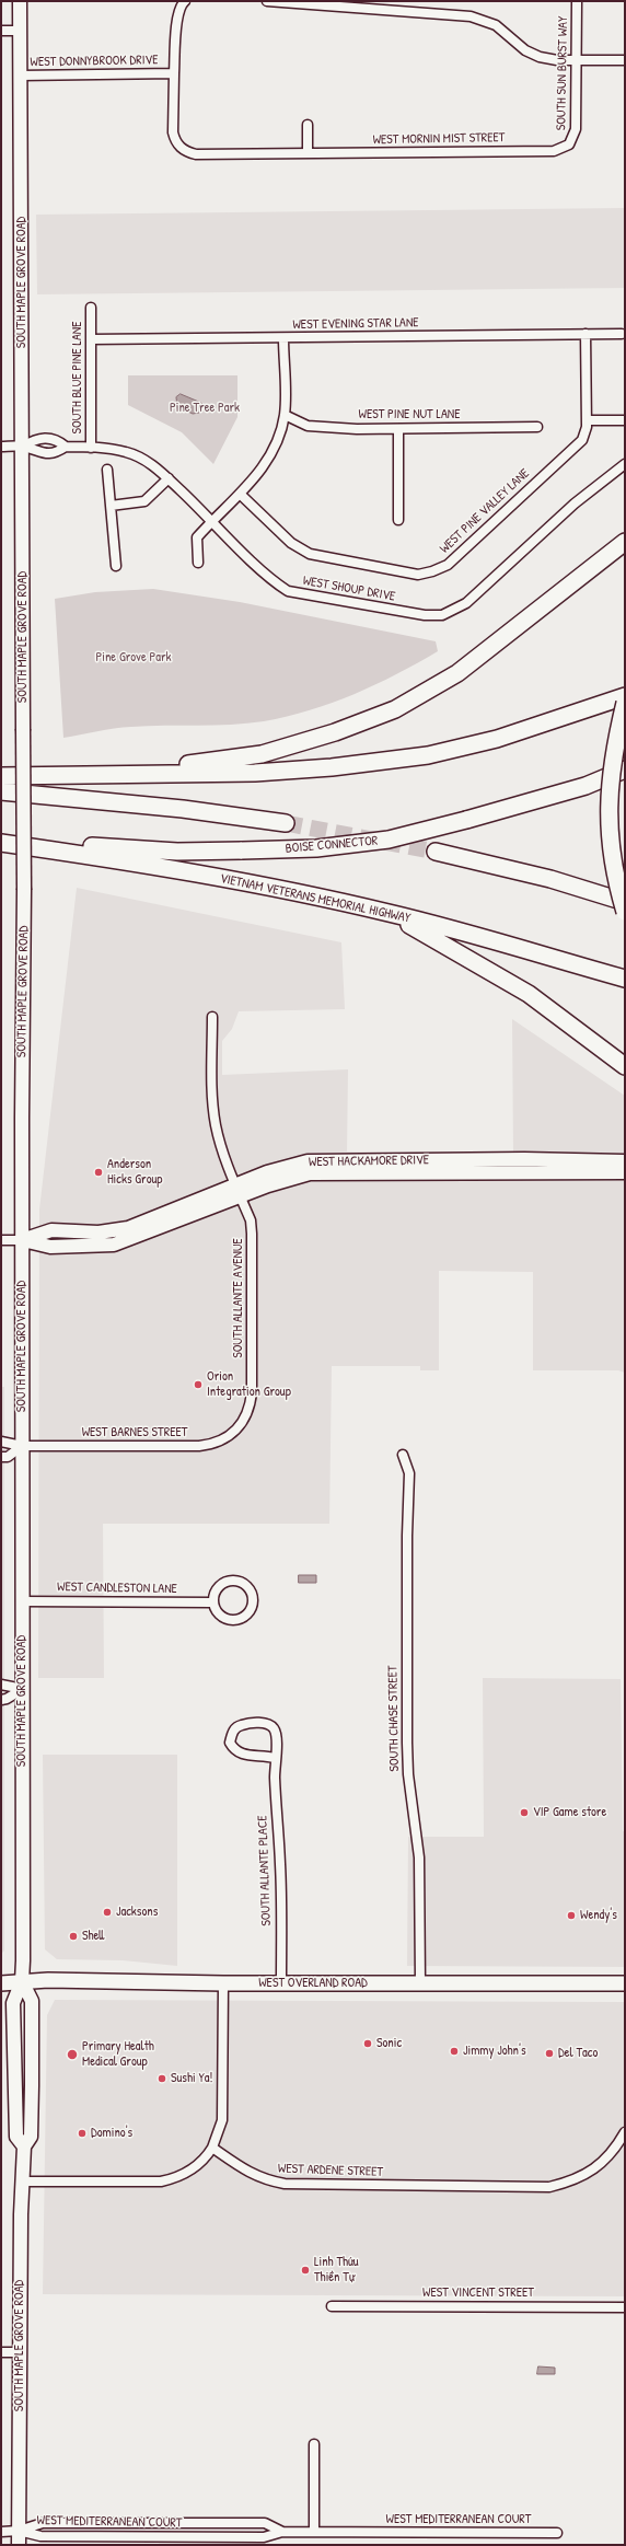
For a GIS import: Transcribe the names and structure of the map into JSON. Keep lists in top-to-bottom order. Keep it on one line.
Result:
{"streets":{"highway":["BOISE CONNECTOR","VIETNAM VETERANS MEMORIAL HIGHWAY"],"main road":["SOUTH MAPLE GROVE ROAD","WEST HACKAMORE DRIVE","WEST OVERLAND ROAD"],"street":["WEST DONNYBROOK DRIVE","SOUTH SUN BURST WAY","WEST MORNIN MIST STREET","WEST EVENING STAR LANE","SOUTH BLUE PINE LANE","WEST PINE NUT LANE","WEST PINE VALLEY LANE","WEST SHOUP DRIVE","SOUTH ALLANTE AVENUE","WEST BARNES STREET","WEST CANDLESTON LANE","SOUTH CHASE STREET","SOUTH ALLANTE PLACE","WEST ARDENE STREET","WEST VINCENT STREET","WEST MEDITERRANEAN COURT"]},"crossings":[["WEST DONNYBROOK DRIVE","WEST MORNIN MIST STREET"],["WEST DONNYBROOK DRIVE","SOUTH MAPLE GROVE ROAD"],["SOUTH SUN BURST WAY","WEST MORNIN MIST STREET"],["SOUTH MAPLE GROVE ROAD","WEST HACKAMORE DRIVE"],["SOUTH MAPLE GROVE ROAD","WEST BARNES STREET"],["SOUTH MAPLE GROVE ROAD","WEST CANDLESTON LANE"],["SOUTH MAPLE GROVE ROAD","WEST OVERLAND ROAD"],["SOUTH MAPLE GROVE ROAD","WEST MEDITERRANEAN COURT"],["WEST EVENING STAR LANE","SOUTH BLUE PINE LANE"],["WEST EVENING STAR LANE","WEST PINE VALLEY LANE"],["SOUTH BLUE PINE LANE","WEST SHOUP DRIVE"],["BOISE CONNECTOR","VIETNAM VETERANS MEMORIAL HIGHWAY"],["WEST HACKAMORE DRIVE","SOUTH ALLANTE AVENUE"],["SOUTH ALLANTE AVENUE","WEST BARNES STREET"],["SOUTH CHASE STREET","WEST OVERLAND ROAD"],["SOUTH ALLANTE PLACE","WEST OVERLAND ROAD"]],"parks":["Pine Tree Park","Pine Grove Park"],"places":["Anderson Hicks Group","Orion Integration Group","VIP Game store","Jacksons","Wendy's","Shell","Sonic","Jimmy John's","Del Taco","Primary Health Medical Group","Sushi Ya!","Domino's","Linh Thứu Thiền Tự"]}
